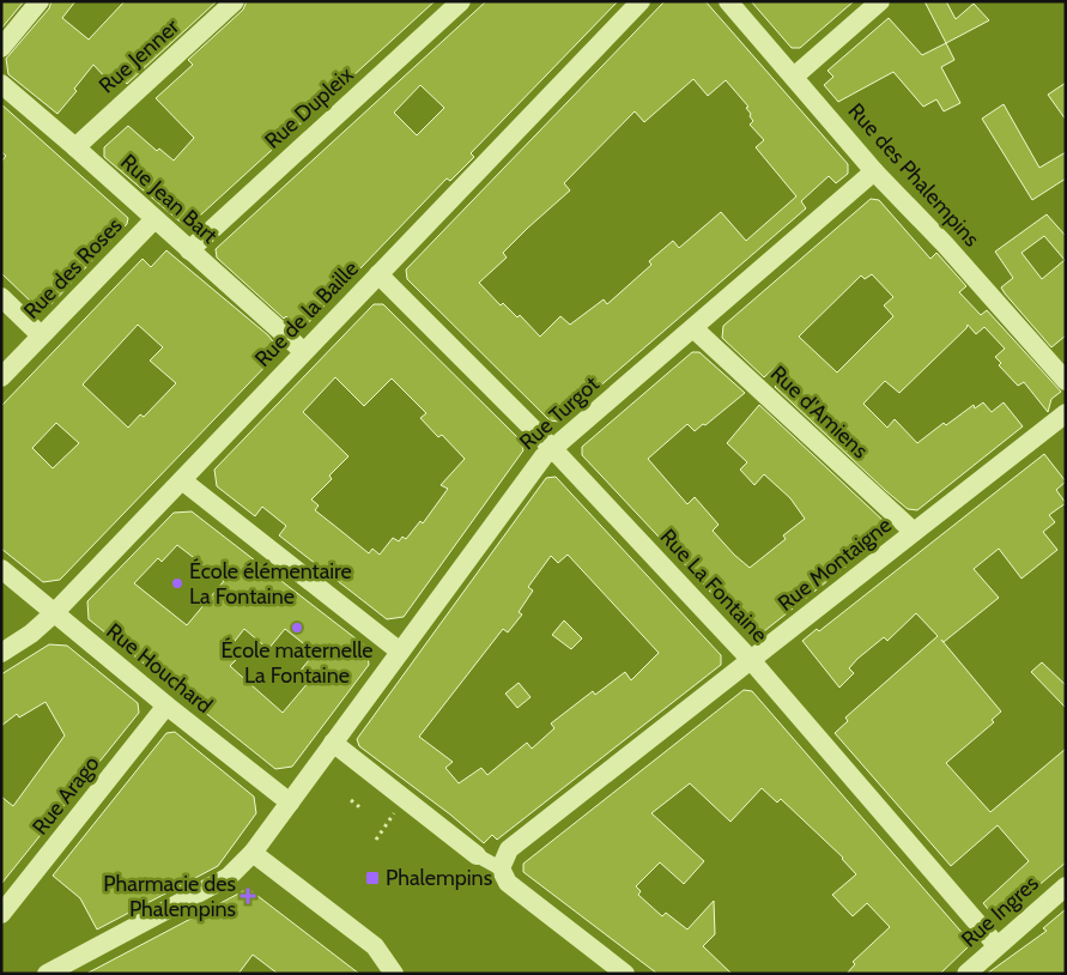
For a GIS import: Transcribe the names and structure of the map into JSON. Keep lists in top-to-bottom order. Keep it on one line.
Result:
{"streets":{"street":["Rue Jenner","Rue Dupleix","Rue des Phalempins","Rue Jean Bart","Rue des Roses","Rue de la Baille","Rue d'Amiens","Rue Turgot","Rue Montaigne","Rue La Fontaine","Rue Houchard","Rue Arago","Rue Ingres"]},"crossings":[["Rue Jenner","Rue Jean Bart"],["Rue Dupleix","Rue Jean Bart"],["Rue des Phalempins","Rue Turgot"],["Rue Jean Bart","Rue des Roses"],["Rue Jean Bart","Rue de la Baille"],["Rue de la Baille","Rue La Fontaine"],["Rue de la Baille","Rue Houchard"],["Rue d'Amiens","Rue Turgot"],["Rue d'Amiens","Rue Montaigne"],["Rue Turgot","Rue La Fontaine"],["Rue Turgot","Rue Houchard"],["Rue Montaigne","Rue La Fontaine"],["Rue La Fontaine","Rue Ingres"],["Rue Houchard","Rue Arago"]],"places":{"other":["École élémentaire La Fontaine","École maternelle La Fontaine"],"transit":["Phalempins"],"health":["Pharmacie des Phalempins"]}}
